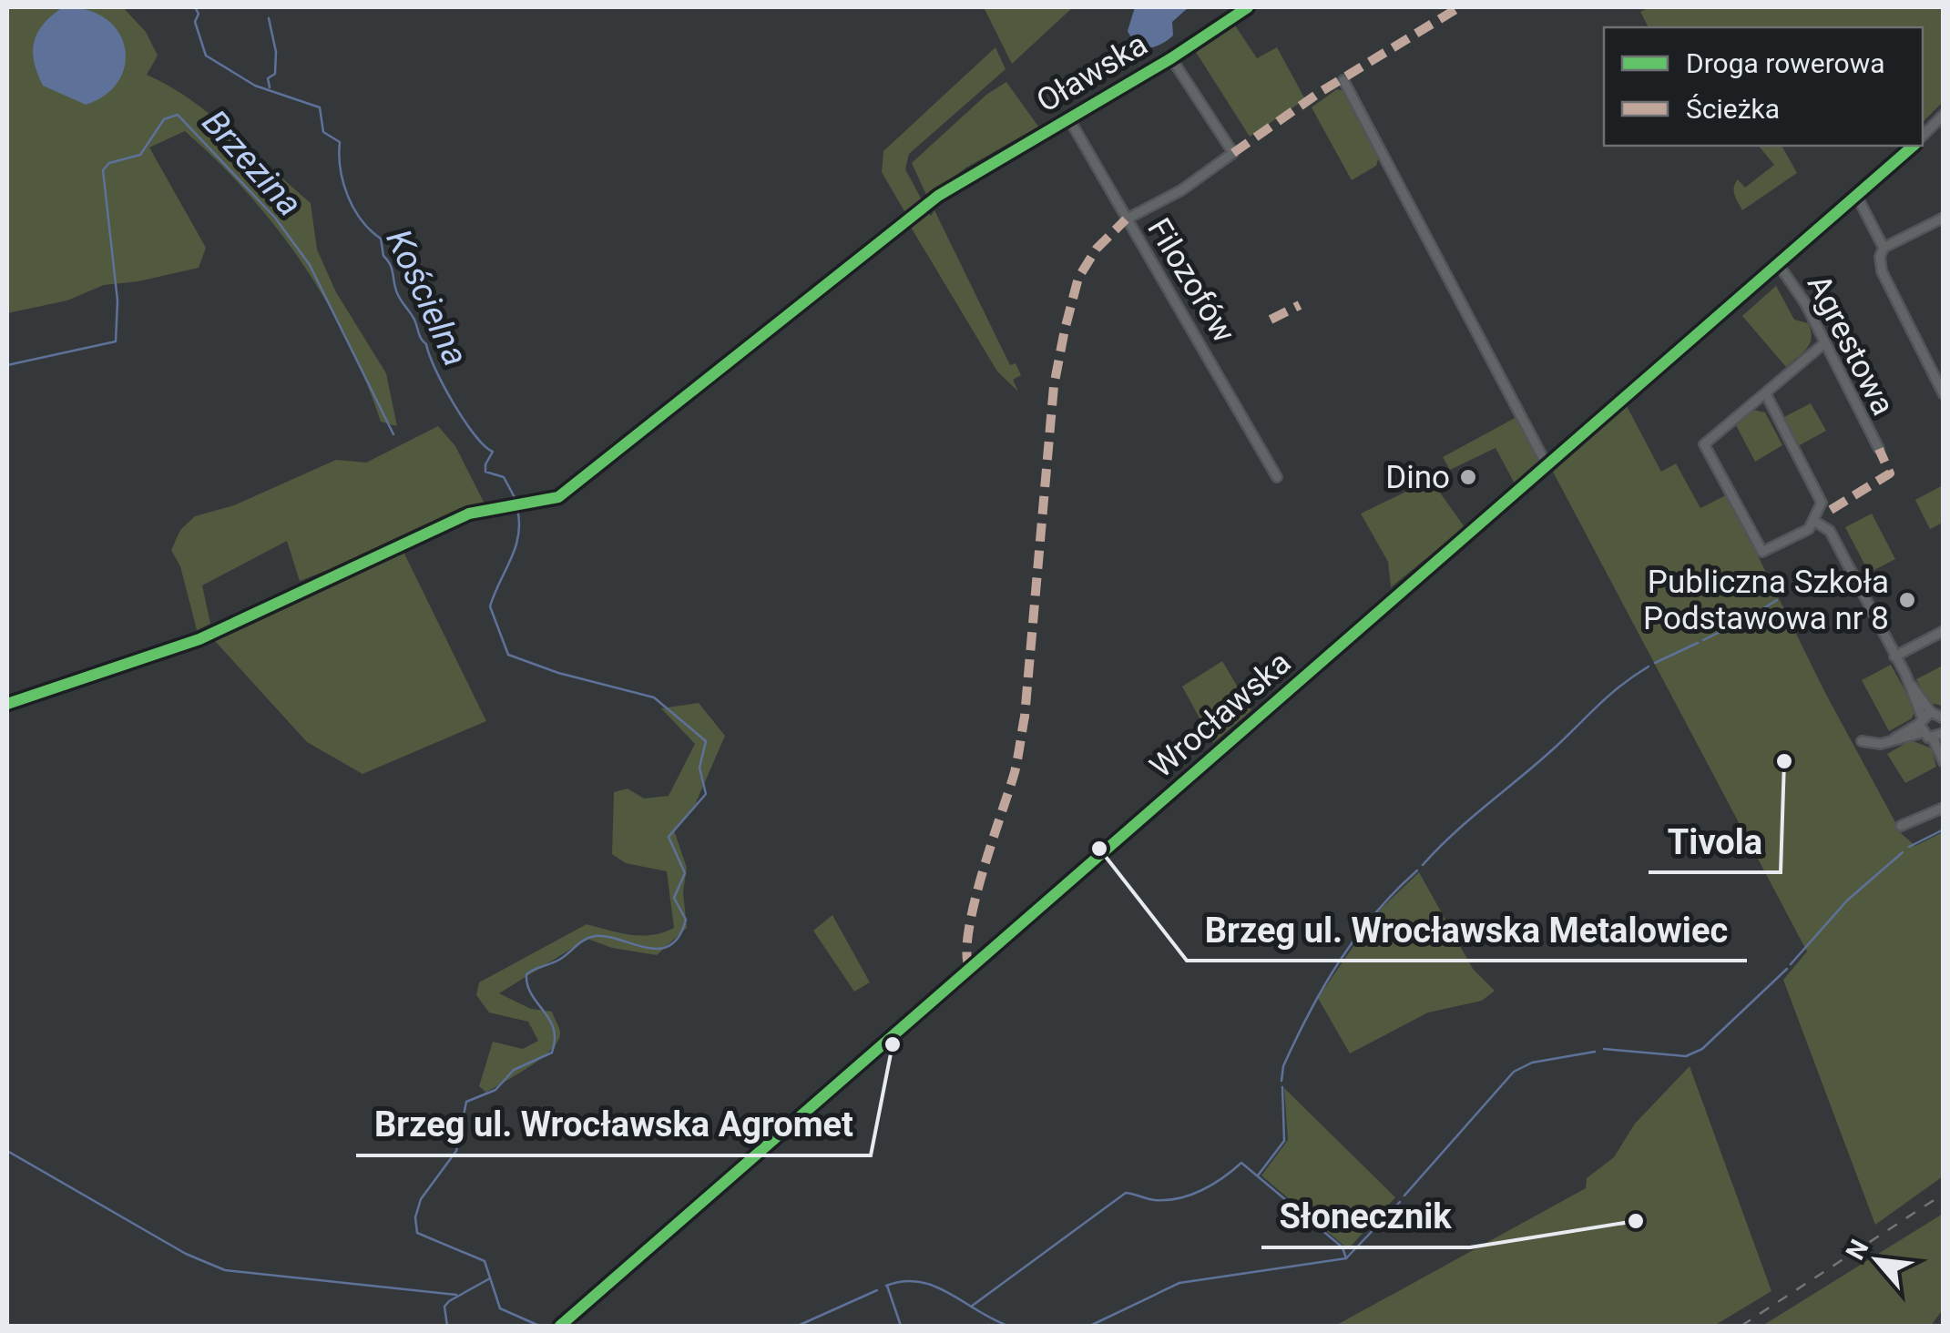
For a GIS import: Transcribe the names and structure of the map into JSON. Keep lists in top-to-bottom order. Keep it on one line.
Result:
{"streets":{"street":["Oławska","Filozofów","Agrestowa","Wrocławska"]},"crossings":[["Oławska","Filozofów"],["Agrestowa","Wrocławska"]],"water":["Brzezina","Kościelna"],"places":["Dino","Publiczna Szkoła Podstawowa nr 8","Tivola","Brzeg ul. Wrocławska Metalowiec","Brzeg ul. Wrocławska Agromet","Słonecznik"],"legend":["Droga rowerowa","Ścieżka"],"north":"top left"}
